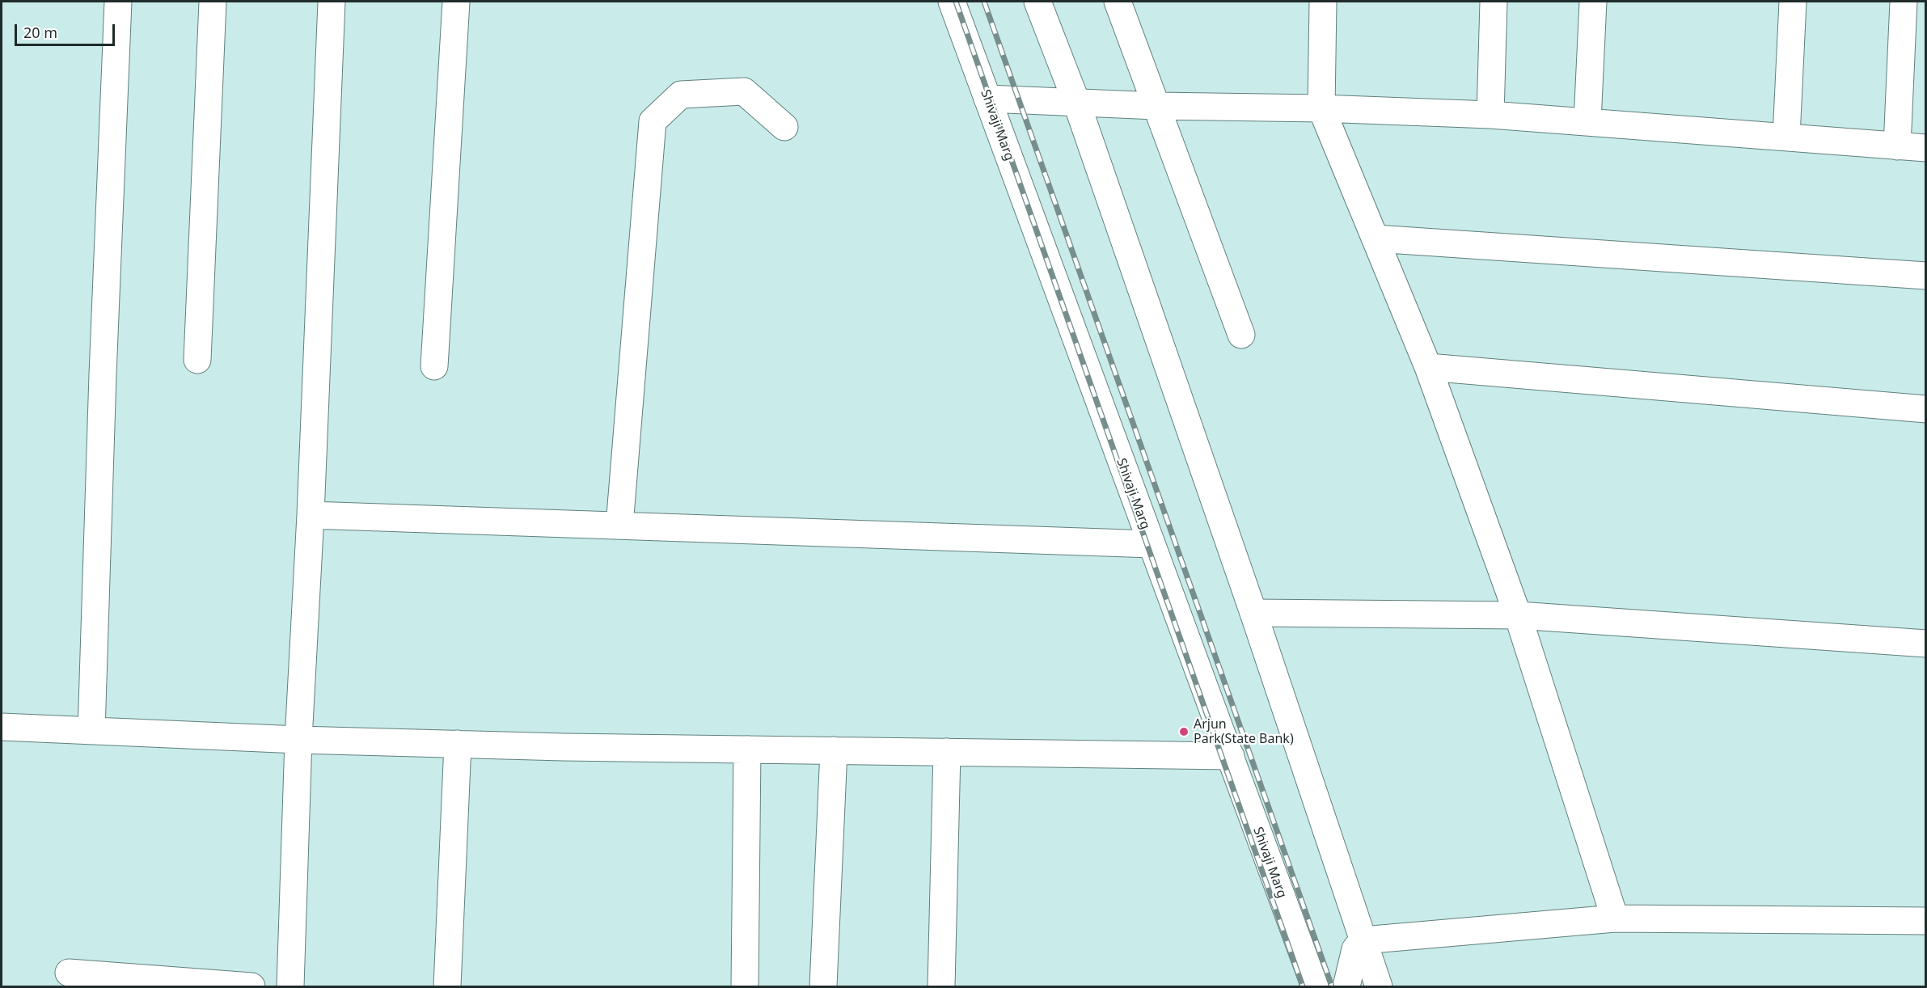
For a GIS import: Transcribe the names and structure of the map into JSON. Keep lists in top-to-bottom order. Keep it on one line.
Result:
{"streets":{"street":["Shivaji Marg"]},"places":["Arjun Park(State Bank)"],"scale_bar":"20 m"}
